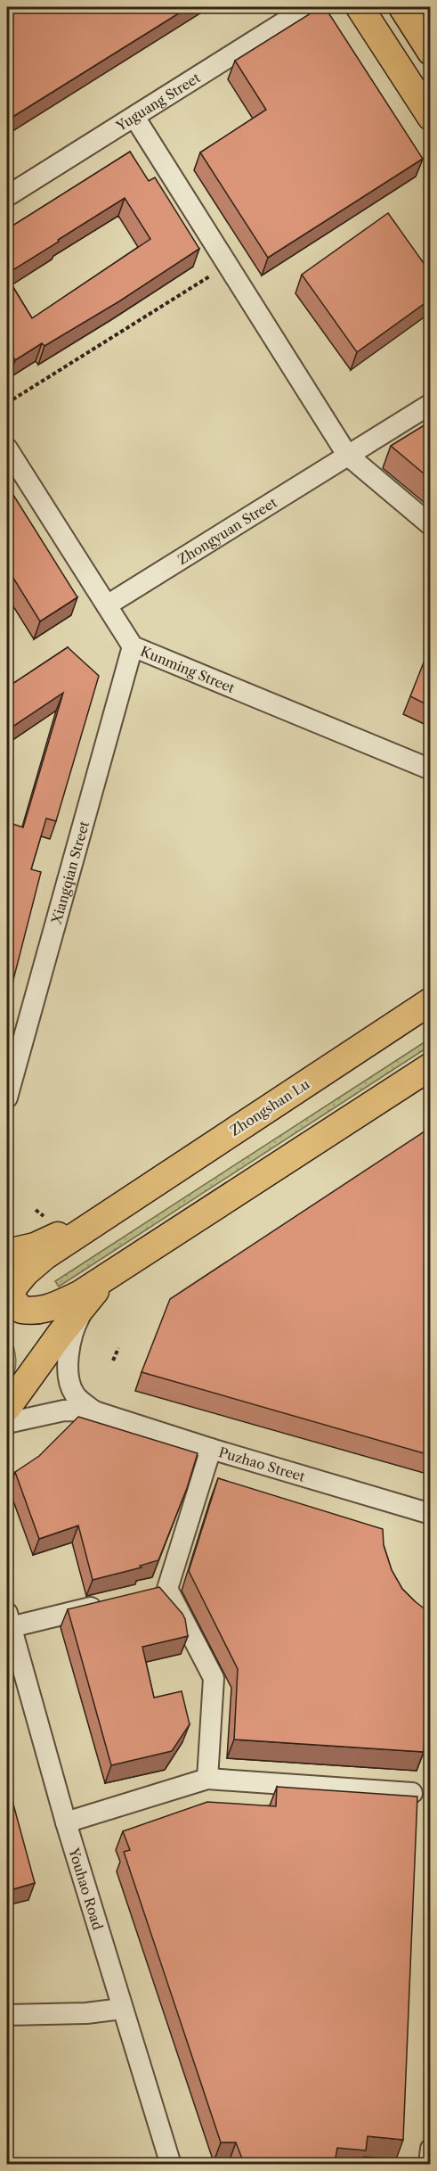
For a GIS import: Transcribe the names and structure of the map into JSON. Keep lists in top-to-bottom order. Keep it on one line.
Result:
{"streets":{"main road":["Zhongshan Lu"],"street":["Yuguang Street","Zhongyuan Street","Kunming Street","Xiangqian Street","Puzhao Street","Youhao Road"]},"crossings":[["Zhongyuan Street","Kunming Street"],["Kunming Street","Xiangqian Street"]]}
